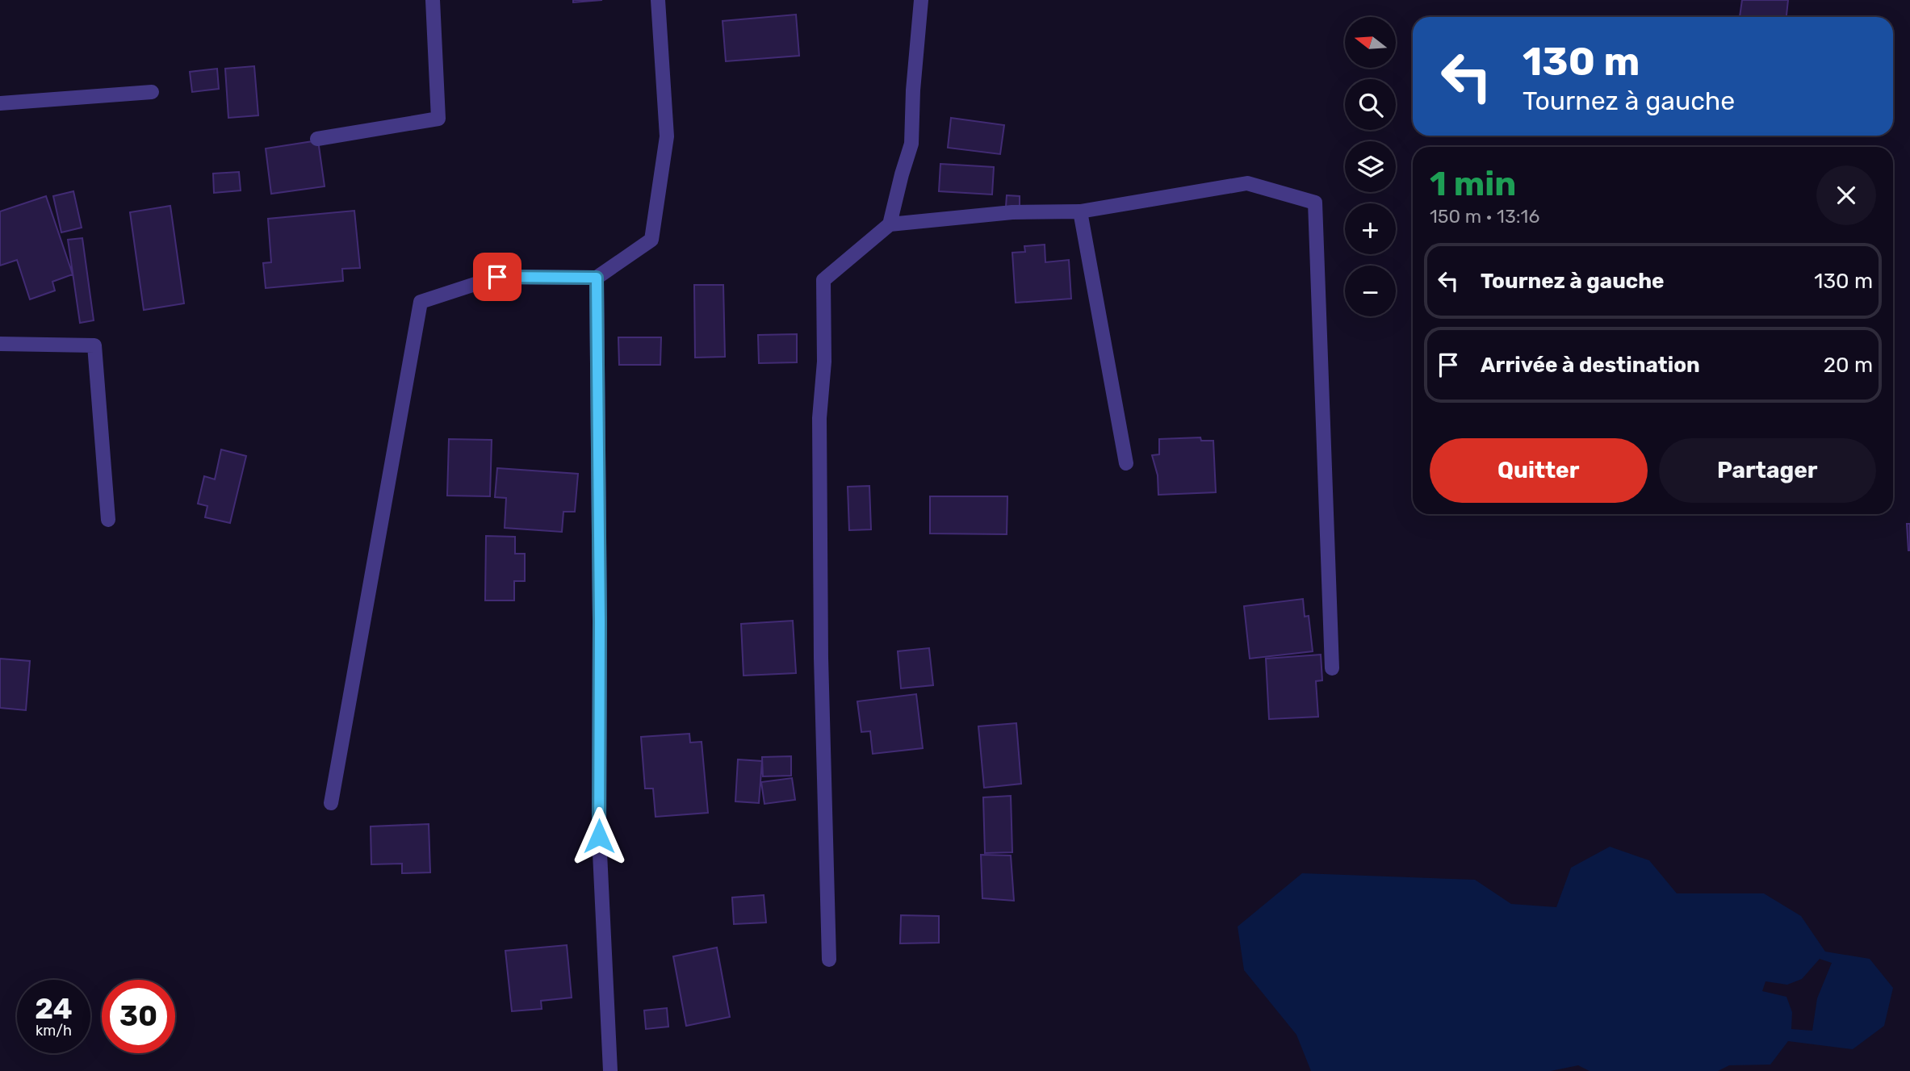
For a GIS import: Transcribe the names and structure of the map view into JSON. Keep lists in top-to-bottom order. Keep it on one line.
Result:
{"north":"left","page":{"map_buttons":["+","−"],"turn":["130 m","Tournez à gauche"],"heading":["1 min","150 m · 13:16"],"list":[{"name":"Tournez à gauche","value":"130 m"},{"name":"Arrivée à destination","value":"20 m"}],"buttons":["Quitter","Partager"],"speed":"24 km/h","limit":"30"}}
